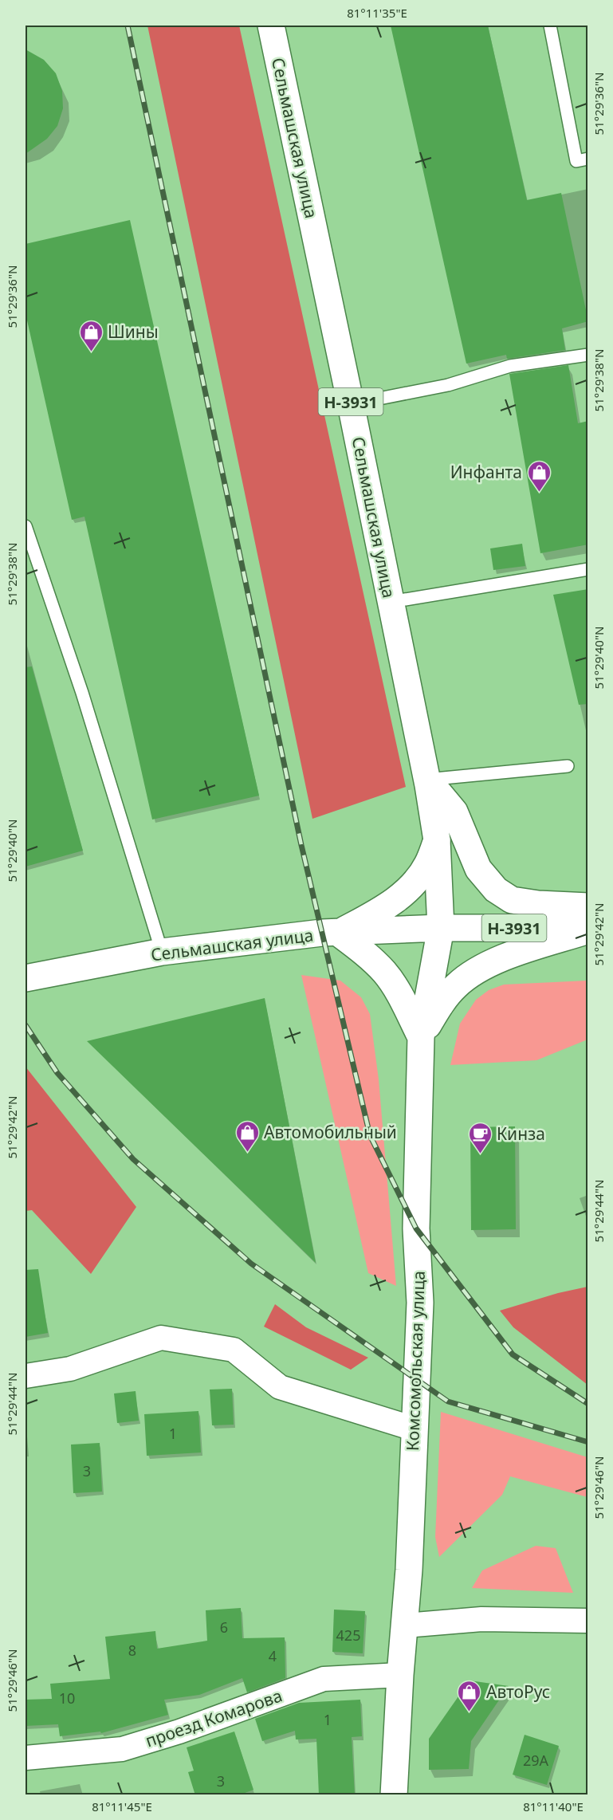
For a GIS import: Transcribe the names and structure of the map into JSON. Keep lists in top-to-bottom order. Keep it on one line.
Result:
{"streets":{"main road":["Сельмашская улица","Н-3931","Комсомольская улица"],"street":["проезд Комарова"]},"crossings":[["Сельмашская улица","Комсомольская улица"],["Комсомольская улица","проезд Комарова"]],"places":{"shop":["Шины","Инфанта","Автомобильный","АвтоРус"],"cafe":["Кинза"]},"house_numbers":["1","3","6","425","8","4","10","1","29А","3"],"coordinates":["81°11'35\"E","51°29'36\"N","51°29'38\"N","51°29'40\"N","51°29'42\"N","51°29'44\"N","51°29'46\"N","81°11'45\"E","81°11'40\"E"]}
